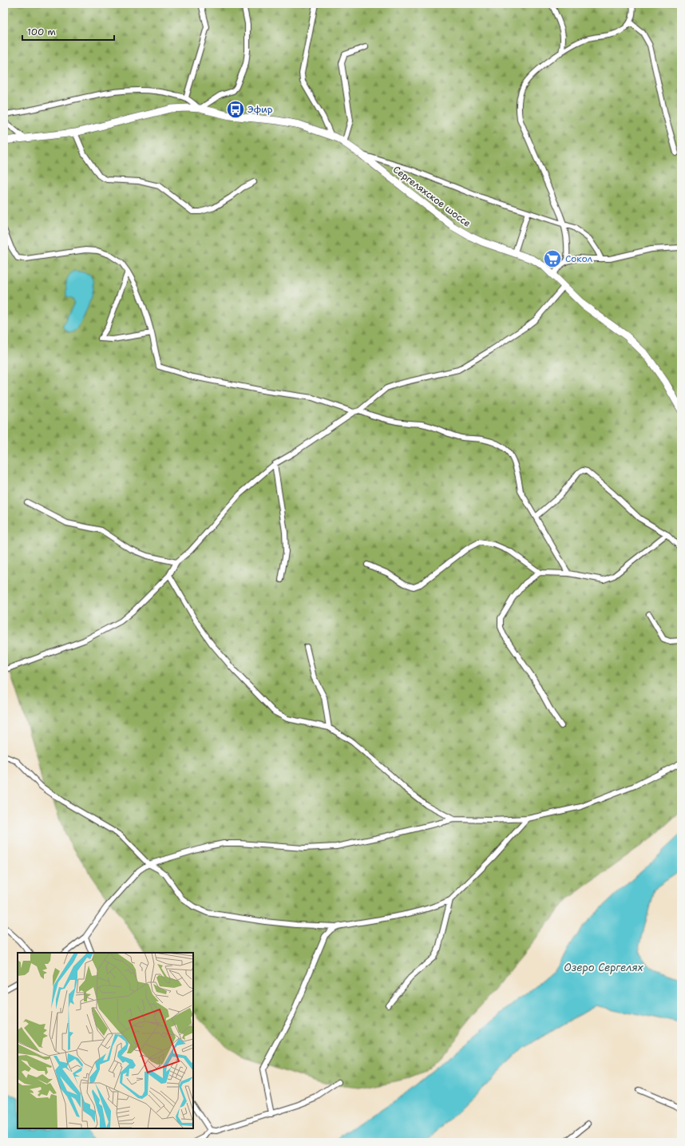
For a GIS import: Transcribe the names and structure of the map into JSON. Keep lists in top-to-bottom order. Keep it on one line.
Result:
{"streets":{"main road":["Сергеляхское шоссе"]},"water":["Озеро Сергелях"],"places":{"bus stop":["Эфир"],"supermarket":["Сокол"]},"scale_bar":"100 m"}
